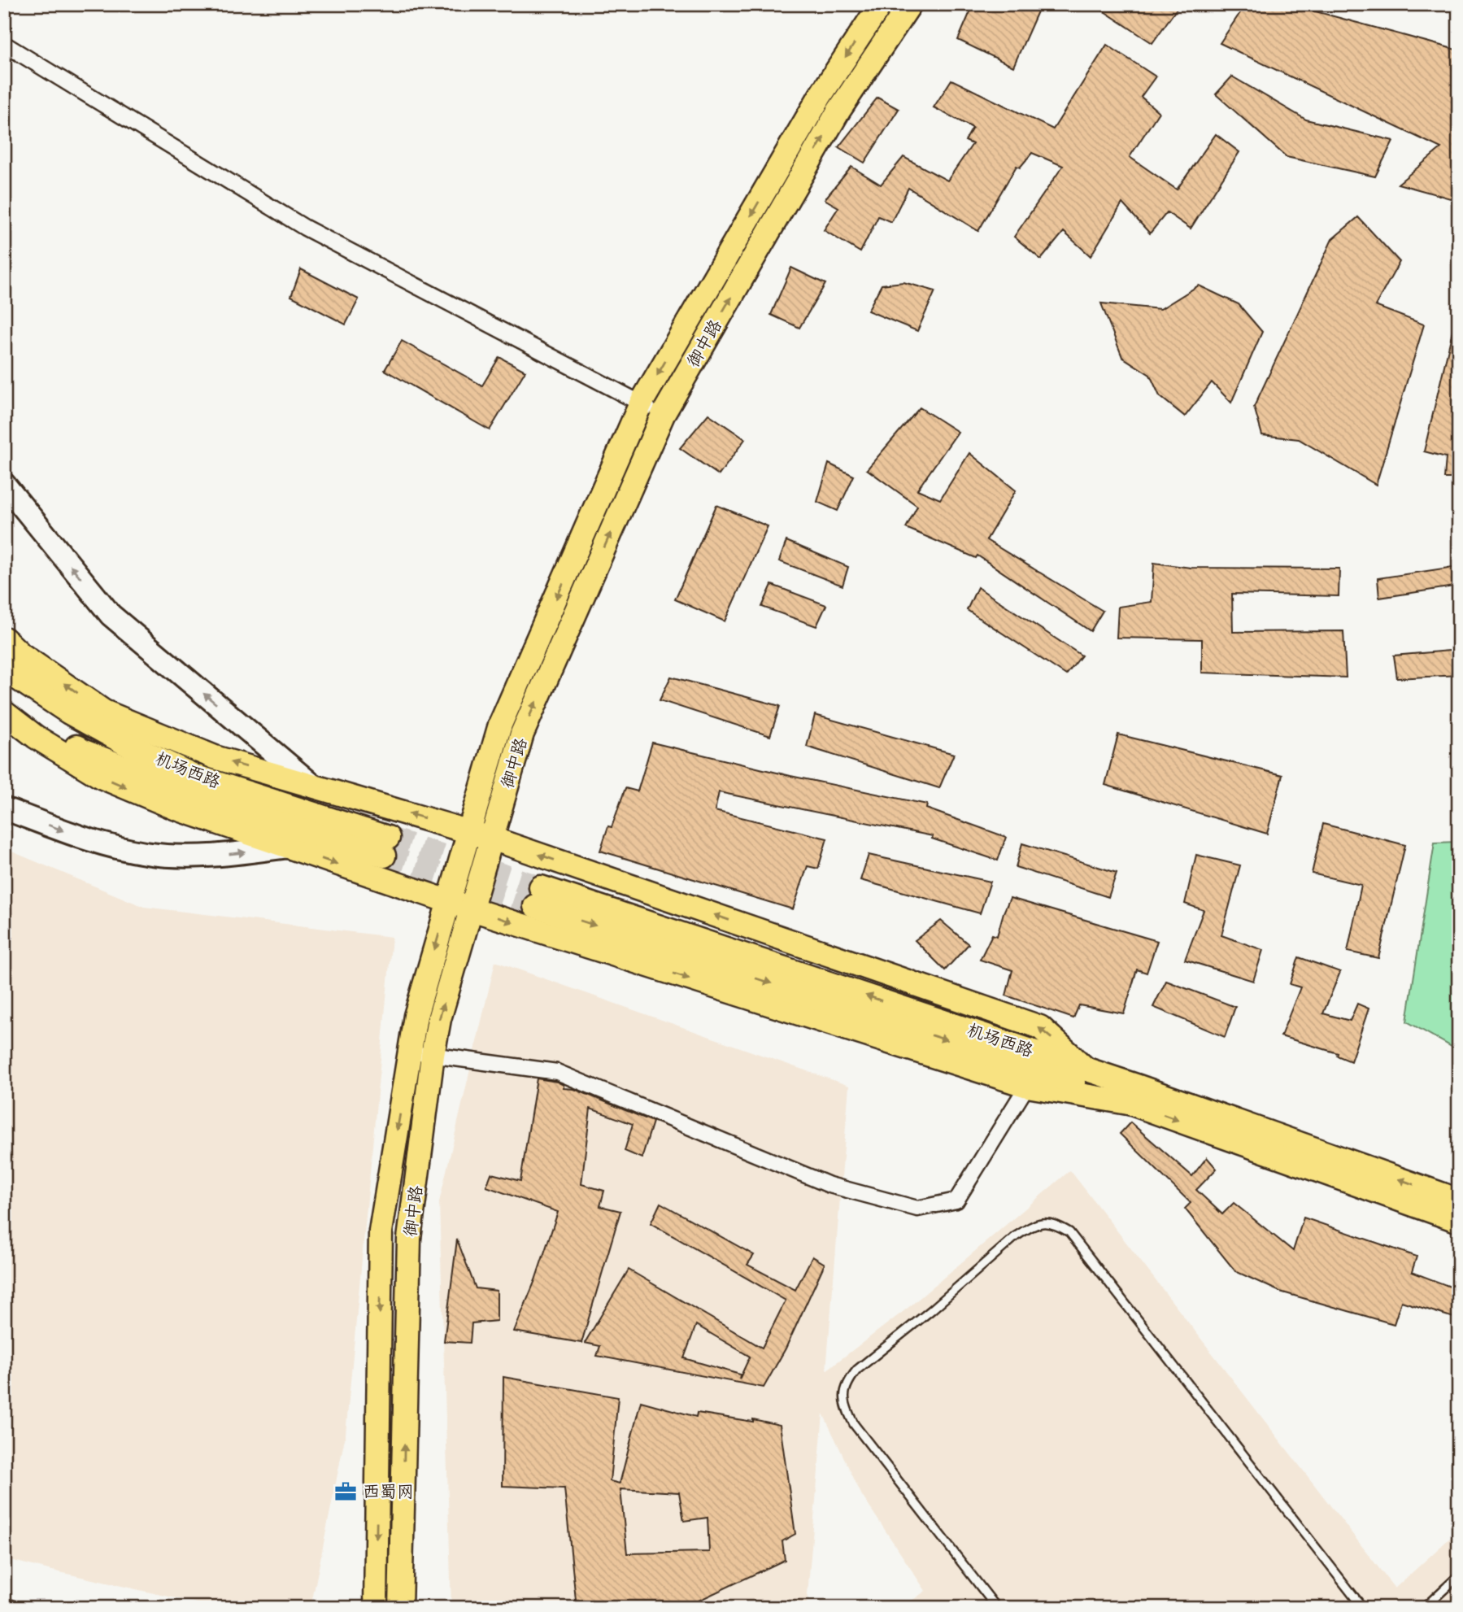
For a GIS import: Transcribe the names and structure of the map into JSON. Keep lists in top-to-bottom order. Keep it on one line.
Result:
{"streets":{"main road":["御中路","机场西路"]},"places":{"office":["西蜀网"]}}
